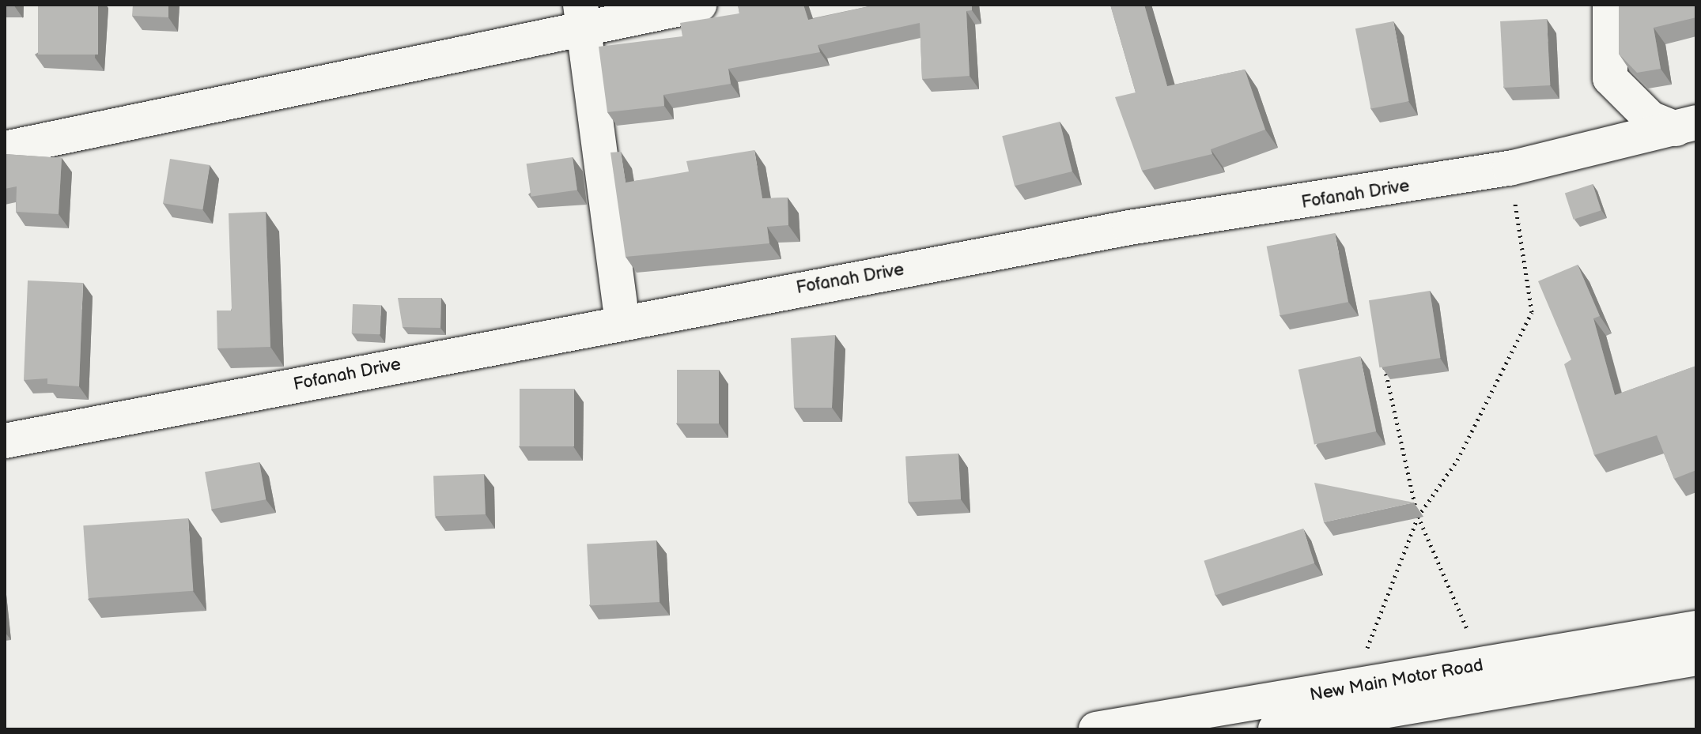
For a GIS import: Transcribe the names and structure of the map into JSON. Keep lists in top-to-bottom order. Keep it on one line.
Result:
{"streets":{"main road":["Fofanah Drive","New Main Motor Road"]}}
